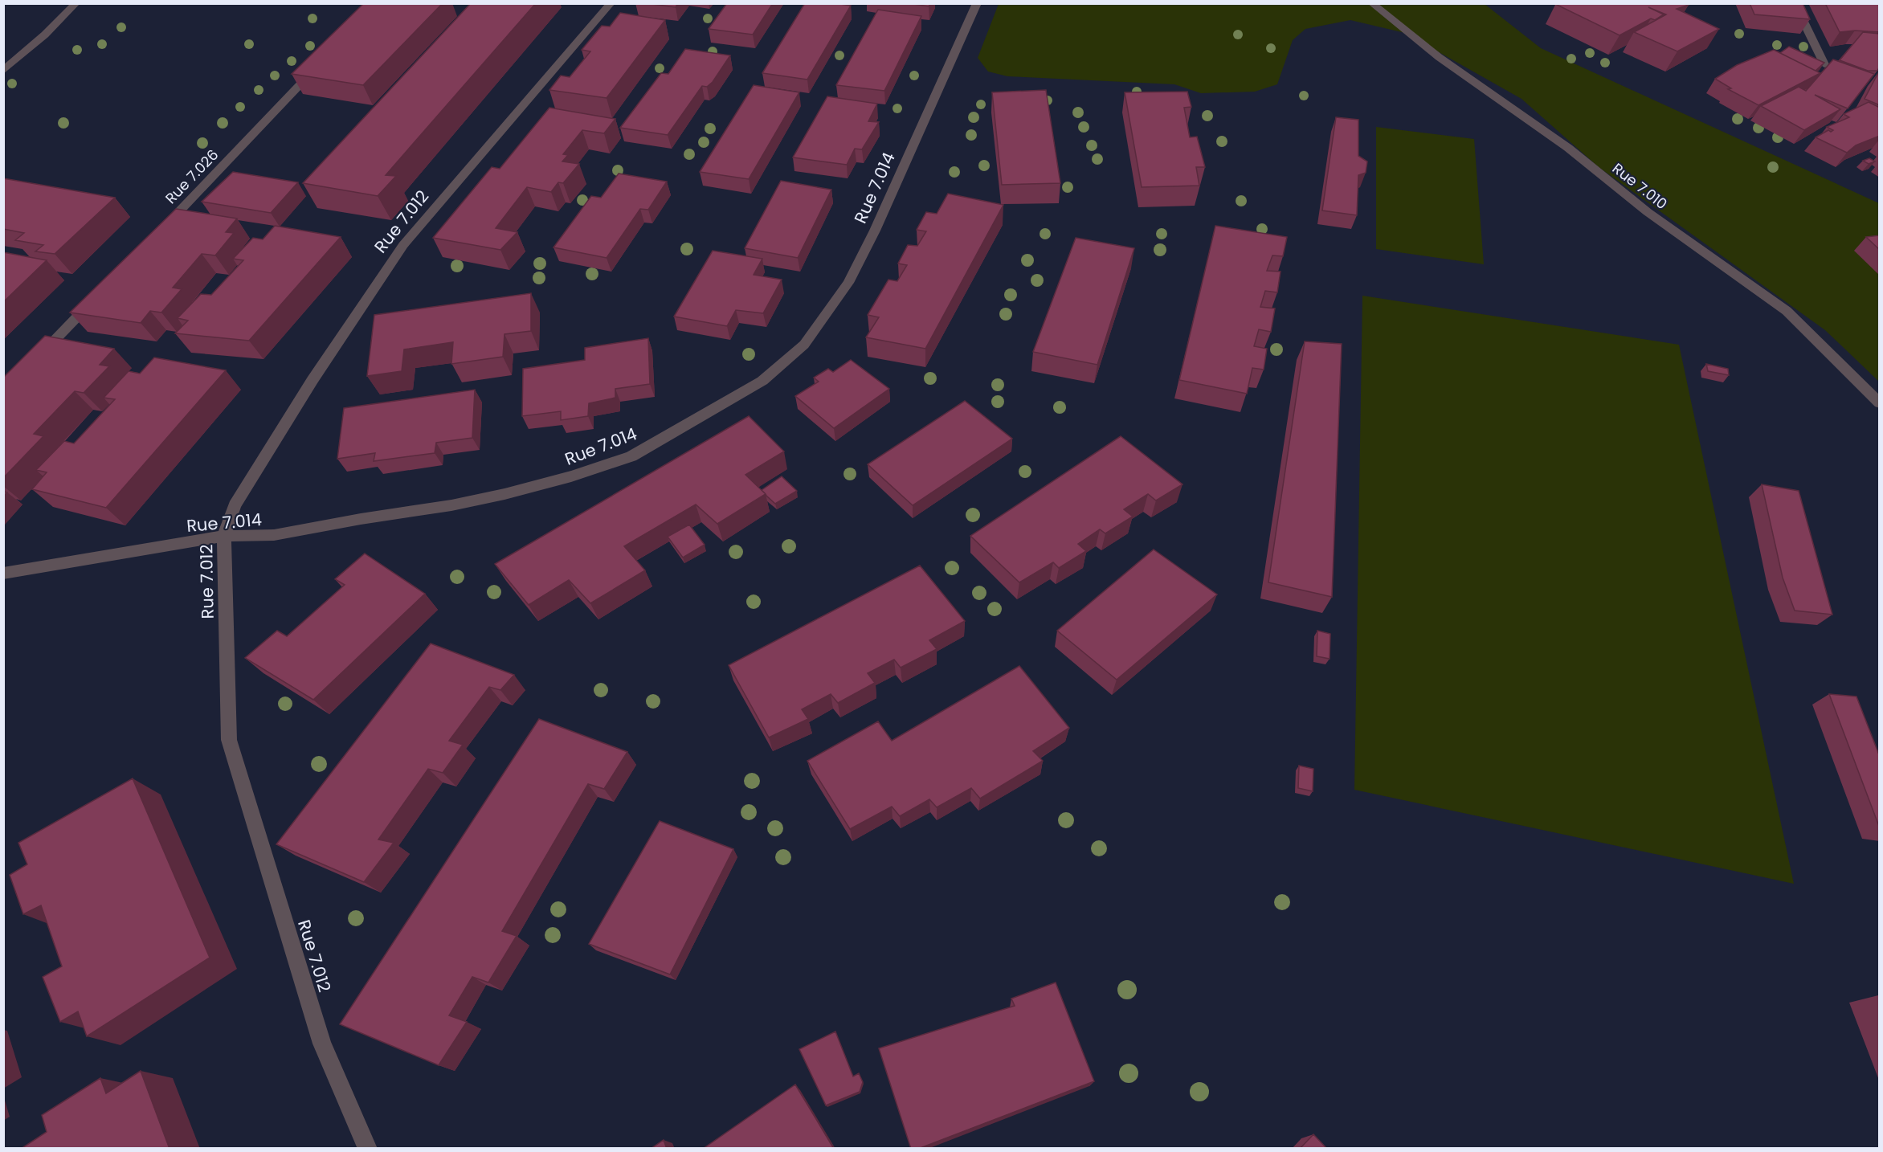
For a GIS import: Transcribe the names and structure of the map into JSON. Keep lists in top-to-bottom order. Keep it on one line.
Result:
{"streets":{"street":["Rue 7.026","Rue 7.010","Rue 7.014","Rue 7.012"]},"crossings":[["Rue 7.014","Rue 7.012"]]}
